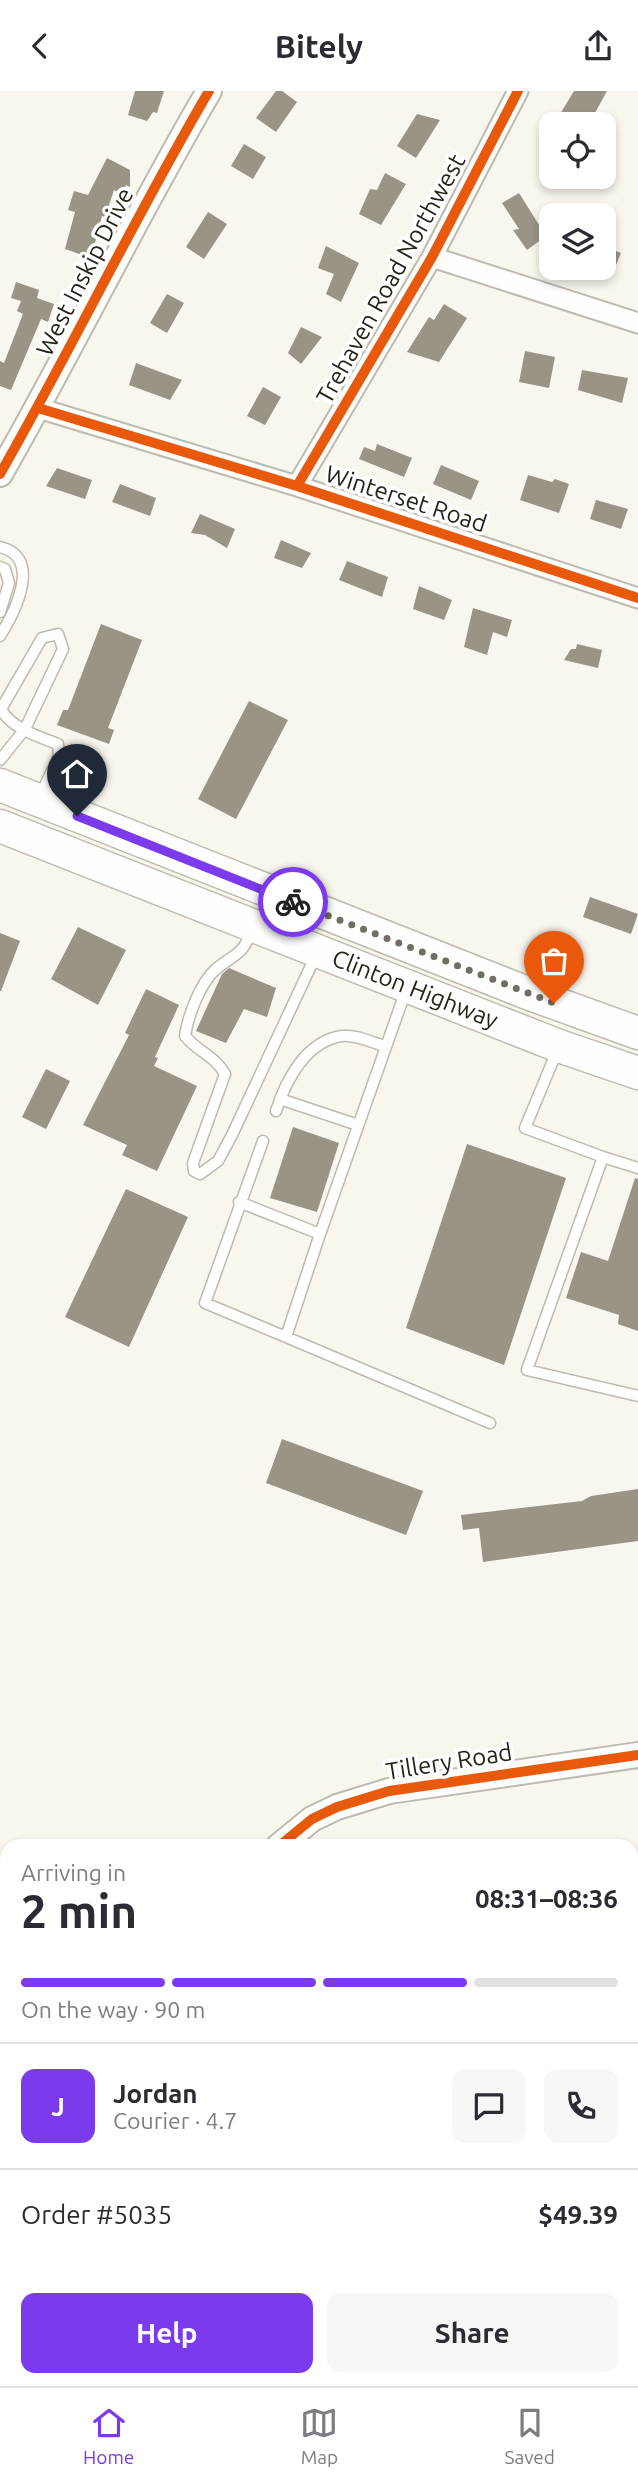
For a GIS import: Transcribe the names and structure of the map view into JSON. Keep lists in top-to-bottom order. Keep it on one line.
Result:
{"streets":{"highway":["Clinton Highway"],"street":["West Inskip Drive","Trehaven Road Northwest","Winterset Road","Tillery Road"]},"crossings":[["West Inskip Drive","Winterset Road"],["Trehaven Road Northwest","Winterset Road"]],"page":{"header":"Bitely","heading":["2 min","Arriving in","08:31–08:36"],"panel":["Jordan","Courier · 4.7","Order #5035","$49.39"],"bar":"On the way · 90 m","round":"J","buttons":["Help","Share"],"tabs":["Home","Map","Saved"]}}
